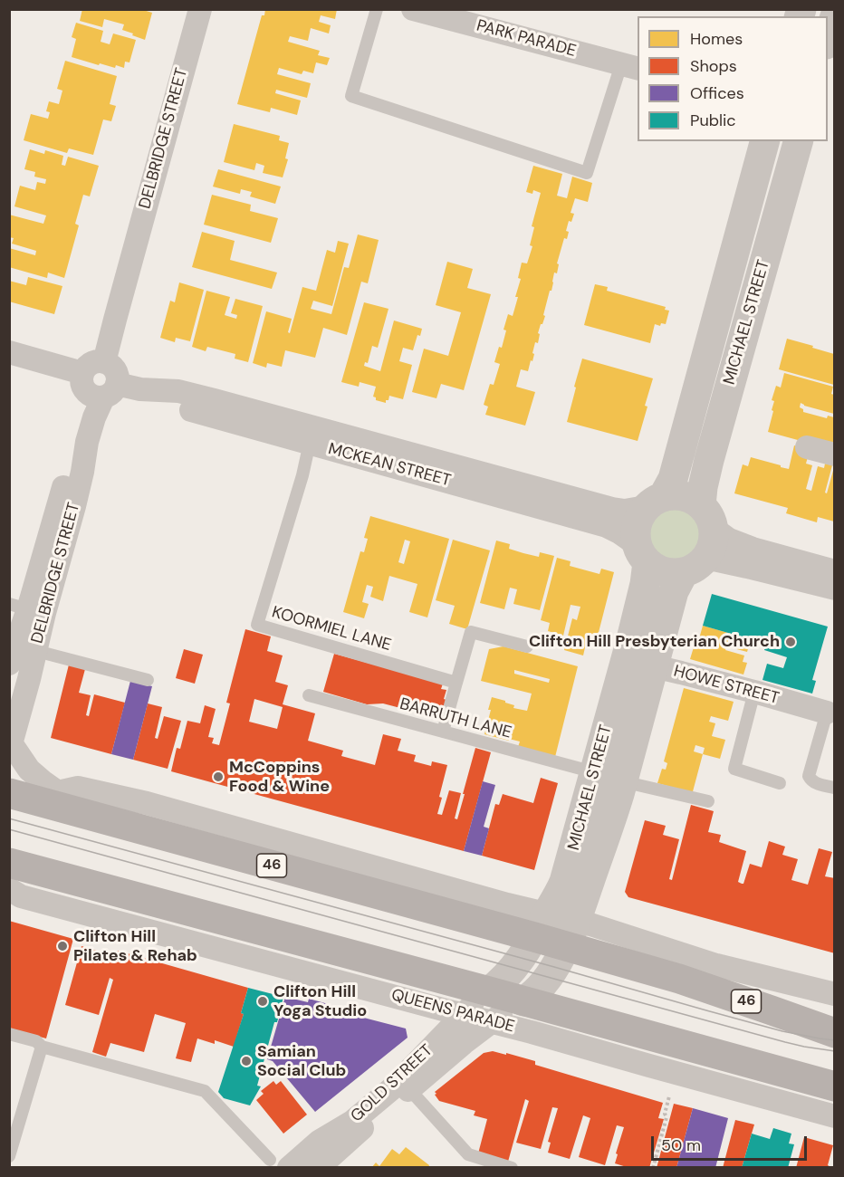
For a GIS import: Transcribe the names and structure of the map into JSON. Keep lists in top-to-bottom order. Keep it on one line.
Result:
{"streets":{"main road":["46","QUEENS PARADE"],"street":["PARK PARADE","DELBRIDGE STREET","MICHAEL STREET","MCKEAN STREET","HOWE STREET","GOLD STREET"],"lane":["KOORMIEL LANE","BARRUTH LANE"]},"crossings":[["DELBRIDGE STREET","MCKEAN STREET"],["MICHAEL STREET","MCKEAN STREET"],["MICHAEL STREET","HOWE STREET"],["MICHAEL STREET","BARRUTH LANE"],["MICHAEL STREET","46"],["MICHAEL STREET","QUEENS PARADE"],["MICHAEL STREET","GOLD STREET"],["MCKEAN STREET","KOORMIEL LANE"],["QUEENS PARADE","GOLD STREET"]],"places":["Clifton Hill Presbyterian Church","McCoppins Food & Wine","Clifton Hill Pilates & Rehab","Clifton Hill Yoga Studio","Samian Social Club"],"legend":["Homes","Shops","Offices","Public"],"scale_bar":"50 m"}
